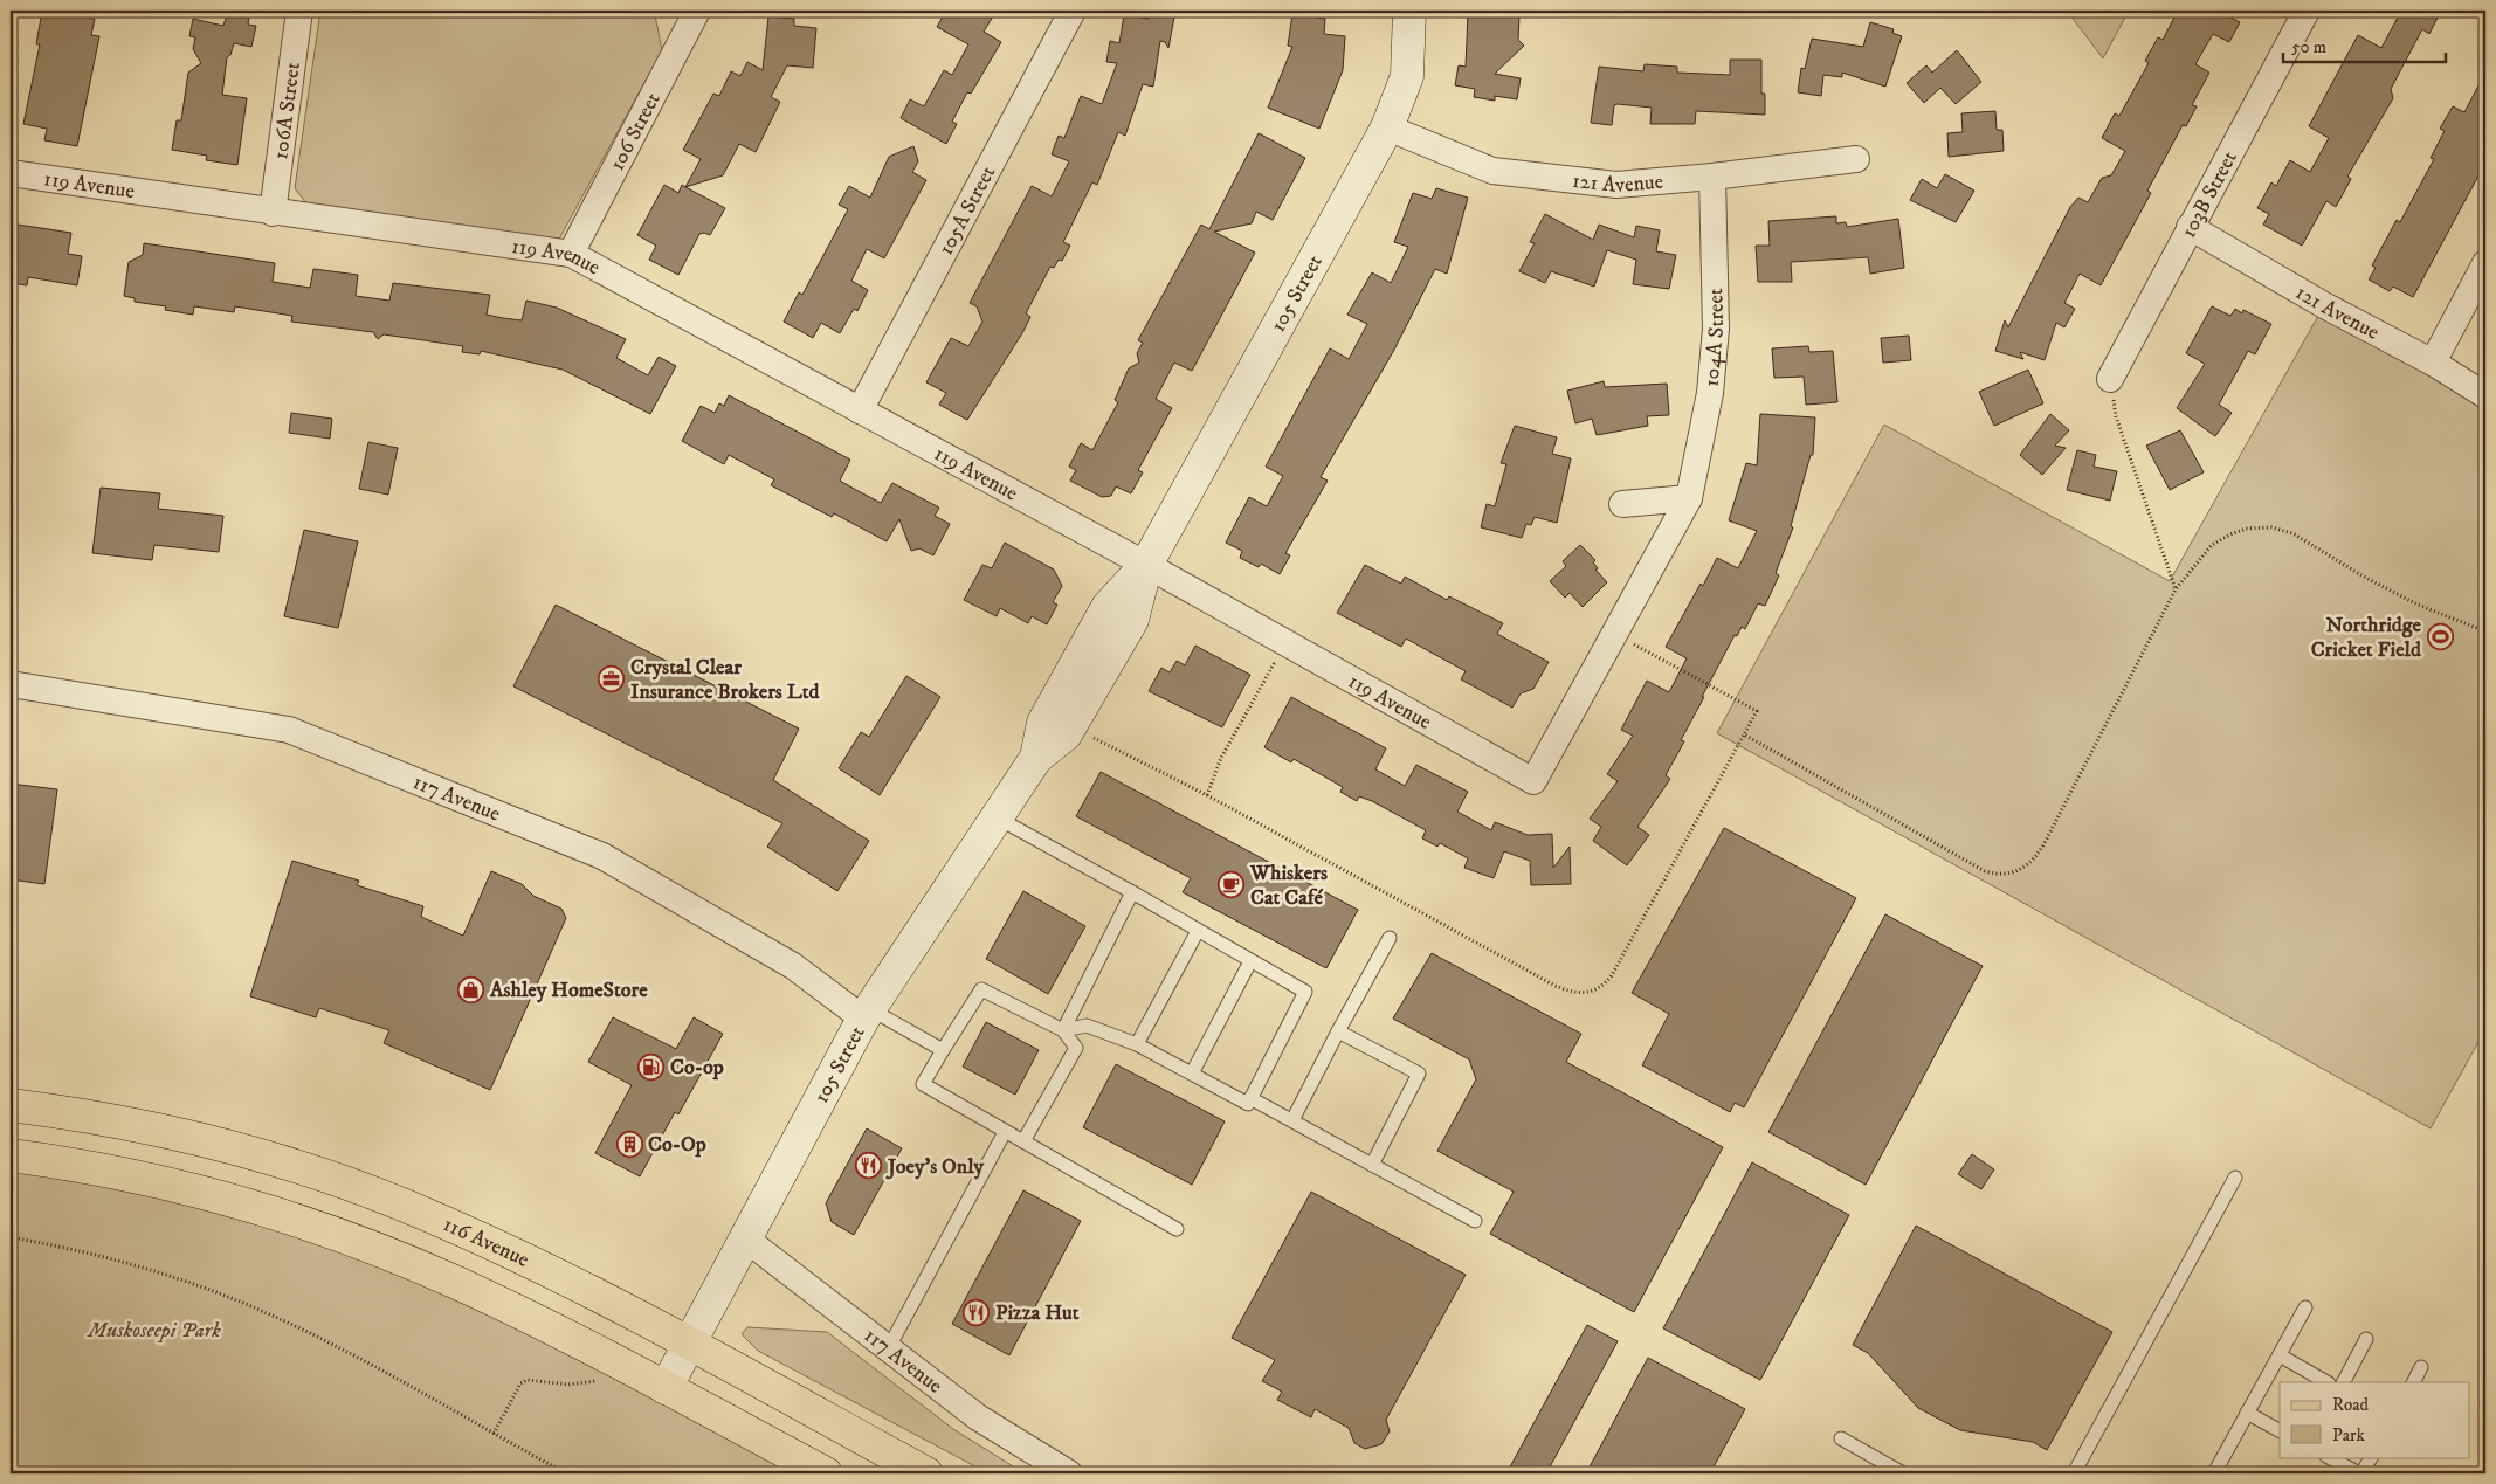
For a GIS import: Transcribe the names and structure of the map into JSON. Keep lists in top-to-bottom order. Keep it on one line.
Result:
{"streets":{"main road":["116 Avenue"],"street":["106A Street","106 Street","121 Avenue","119 Avenue","103B Street","105A Street","105 Street","104A Street","117 Avenue"]},"crossings":[["106A Street","119 Avenue"],["106 Street","119 Avenue"],["121 Avenue","103B Street"],["121 Avenue","105 Street"],["121 Avenue","104A Street"],["119 Avenue","105A Street"],["119 Avenue","105 Street"],["119 Avenue","104A Street"],["105 Street","117 Avenue"],["105 Street","116 Avenue"]],"parks":["Muskoseepi Park"],"places":{"sports":["Northridge Cricket Field"],"office":["Crystal Clear Insurance Brokers Ltd"],"cafe":["Whiskers Cat Café"],"shop":["Ashley HomeStore"],"fuel station":["Co-op"],"building":["Co-Op"],"restaurant":["Joey's Only","Pizza Hut"]},"legend":["Road","Park"],"scale_bar":"50 m"}
